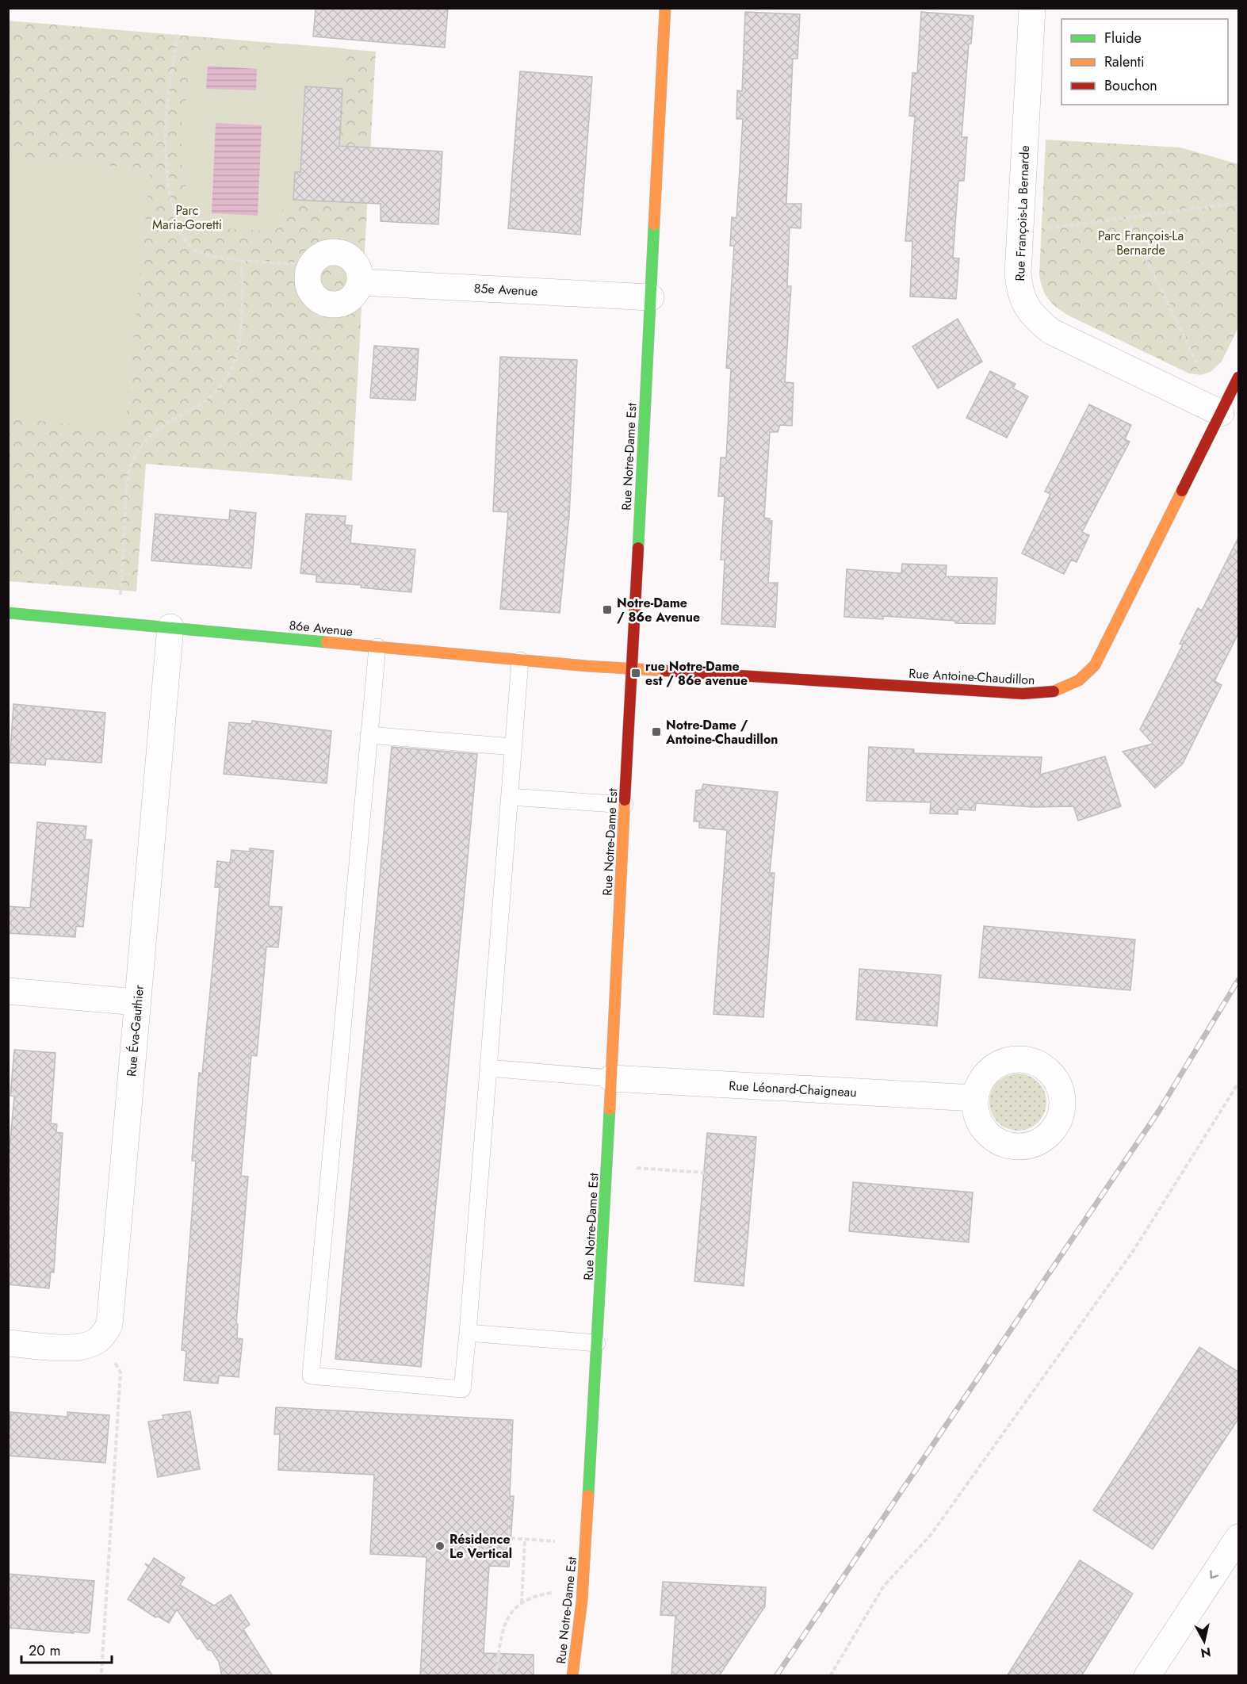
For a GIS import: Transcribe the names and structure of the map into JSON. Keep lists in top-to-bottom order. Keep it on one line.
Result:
{"streets":{"main road":["Rue Notre-Dame Est","86e Avenue","Rue Antoine-Chaudillon"],"street":["Rue François-La Bernarde","85e Avenue","Rue Éva-Gauthier","Rue Léonard-Chaigneau"]},"crossings":[["Rue François-La Bernarde","Rue Antoine-Chaudillon"],["85e Avenue","Rue Notre-Dame Est"],["Rue Notre-Dame Est","86e Avenue"],["Rue Notre-Dame Est","Rue Antoine-Chaudillon"],["Rue Notre-Dame Est","Rue Léonard-Chaigneau"],["86e Avenue","Rue Antoine-Chaudillon"],["86e Avenue","Rue Éva-Gauthier"]],"parks":["Parc Maria-Goretti","Parc François-La Bernarde"],"places":{"transit":["Notre-Dame / 86e Avenue","rue Notre-Dame est / 86e avenue","Notre-Dame / Antoine-Chaudillon"],"other":["Résidence Le Vertical"]},"legend":["Fluide","Ralenti","Bouchon"],"scale_bar":"20 m","north":"bottom"}
